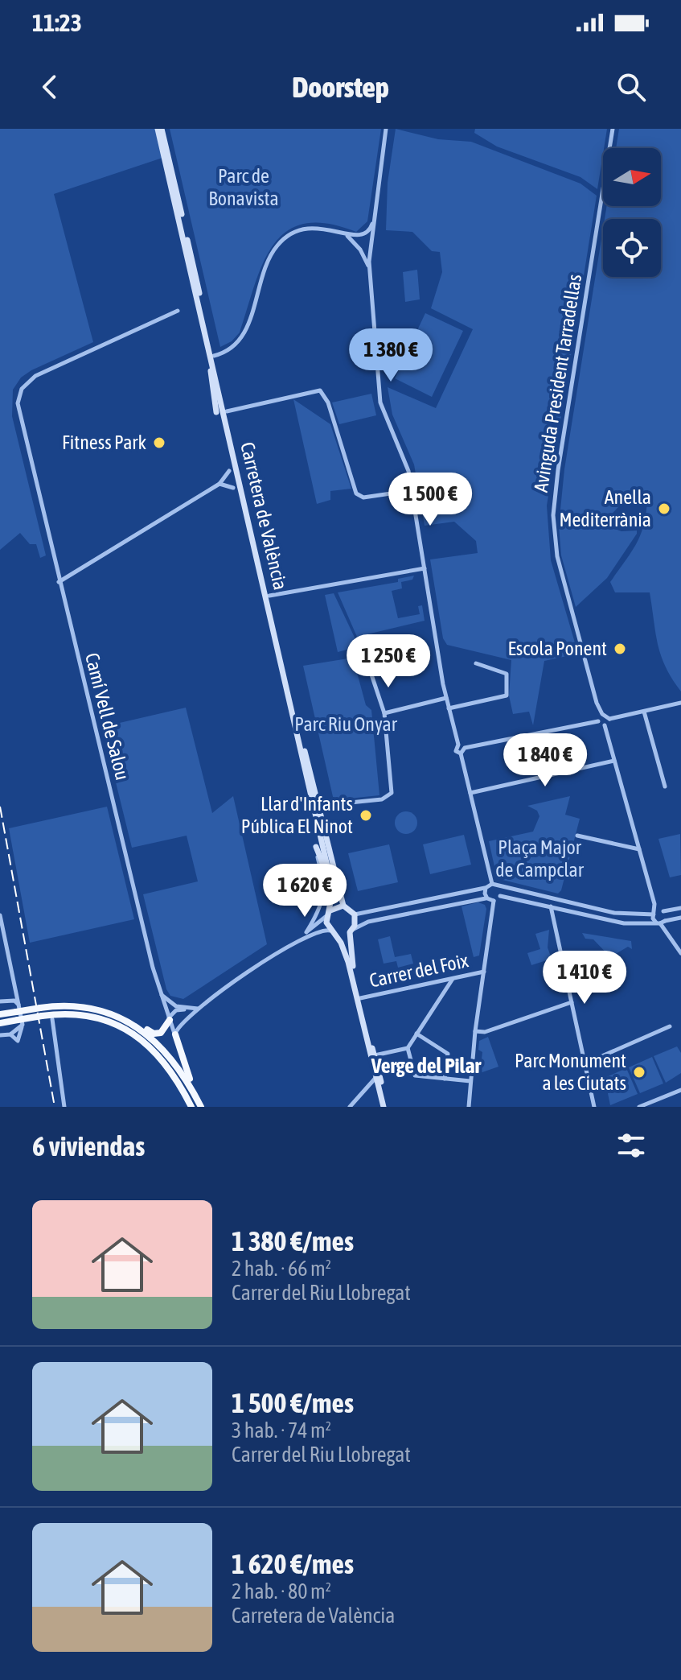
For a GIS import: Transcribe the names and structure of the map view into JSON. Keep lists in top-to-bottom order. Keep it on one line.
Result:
{"streets":{"main road":["Carretera de València"],"street":["Avinguda President Tarradellas","Camí Vell de Salou","Carrer del Foix"]},"districts":["Verge del Pilar"],"parks":["Parc de Bonavista","Parc Riu Onyar","Plaça Major de Campclar"],"places":["Fitness Park","Anella Mediterrània","Escola Ponent","Llar d'Infants Pública El Ninot","Parc Monument a les Ciutats"],"north":"right","page":{"status":"11:23","header":"Doorstep","price":["1 380 €","1 500 €","1 250 €","1 840 €","1 620 €","1 410 €"],"heading":"6 viviendas","list":[{"name":"1 380 €/mes","note":"2 hab. · 66 m² · Carrer del Riu Llobregat"},{"name":"1 500 €/mes","note":"3 hab. · 74 m² · Carrer del Riu Llobregat"},{"name":"1 620 €/mes","note":"2 hab. · 80 m² · Carretera de València"}]}}
